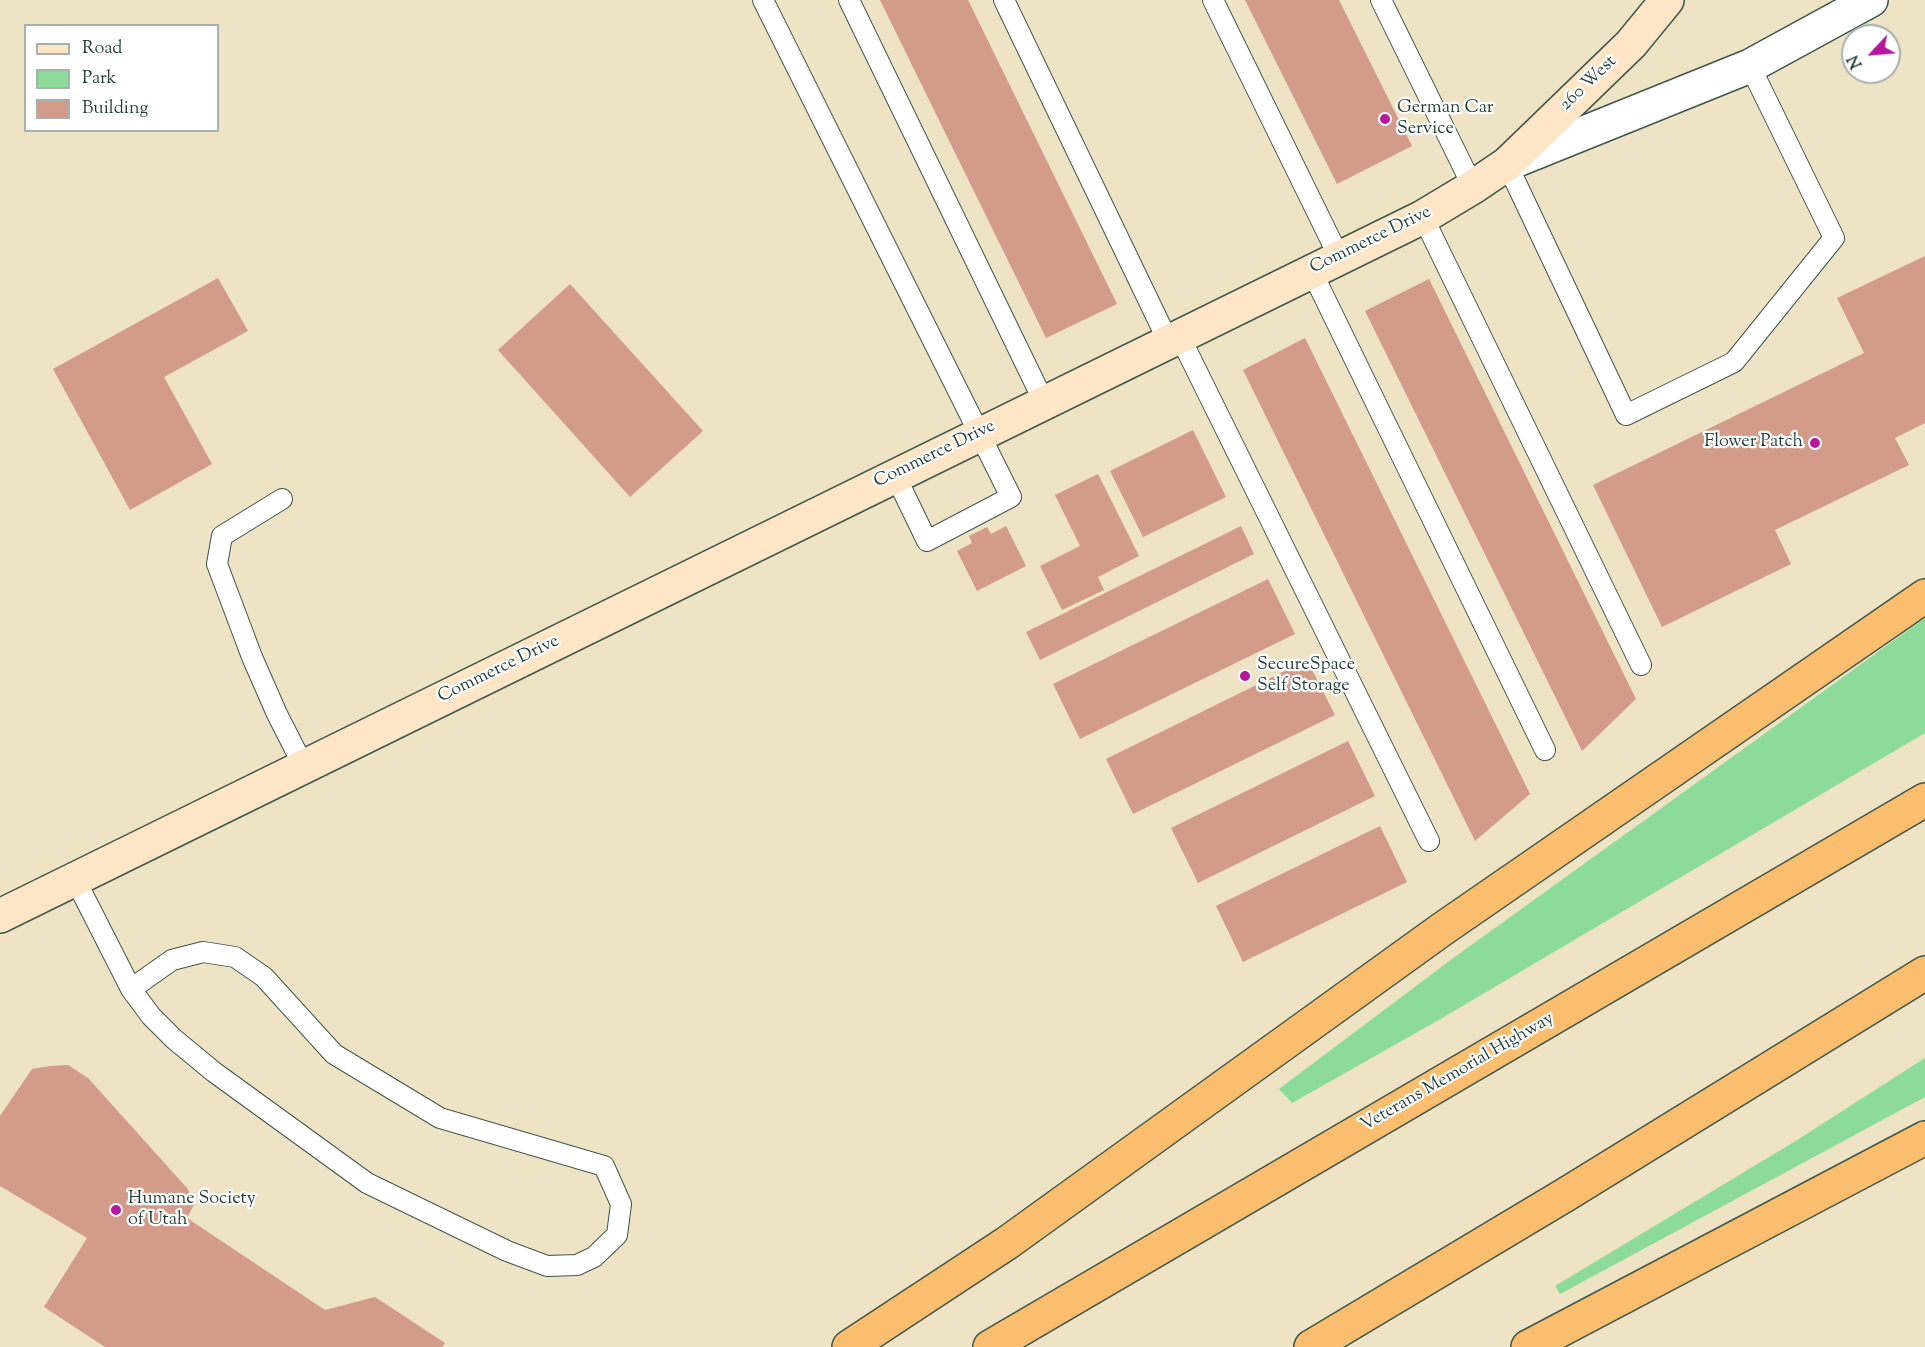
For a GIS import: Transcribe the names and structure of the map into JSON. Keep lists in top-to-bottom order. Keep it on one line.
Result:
{"streets":{"highway":["Veterans Memorial Highway"],"street":["260 West","Commerce Drive"]},"crossings":[["260 West","Commerce Drive"]],"places":["German Car Service","Flower Patch","SecureSpace Self Storage","Humane Society of Utah"],"legend":["Road","Park","Building"],"north":"bottom left"}
